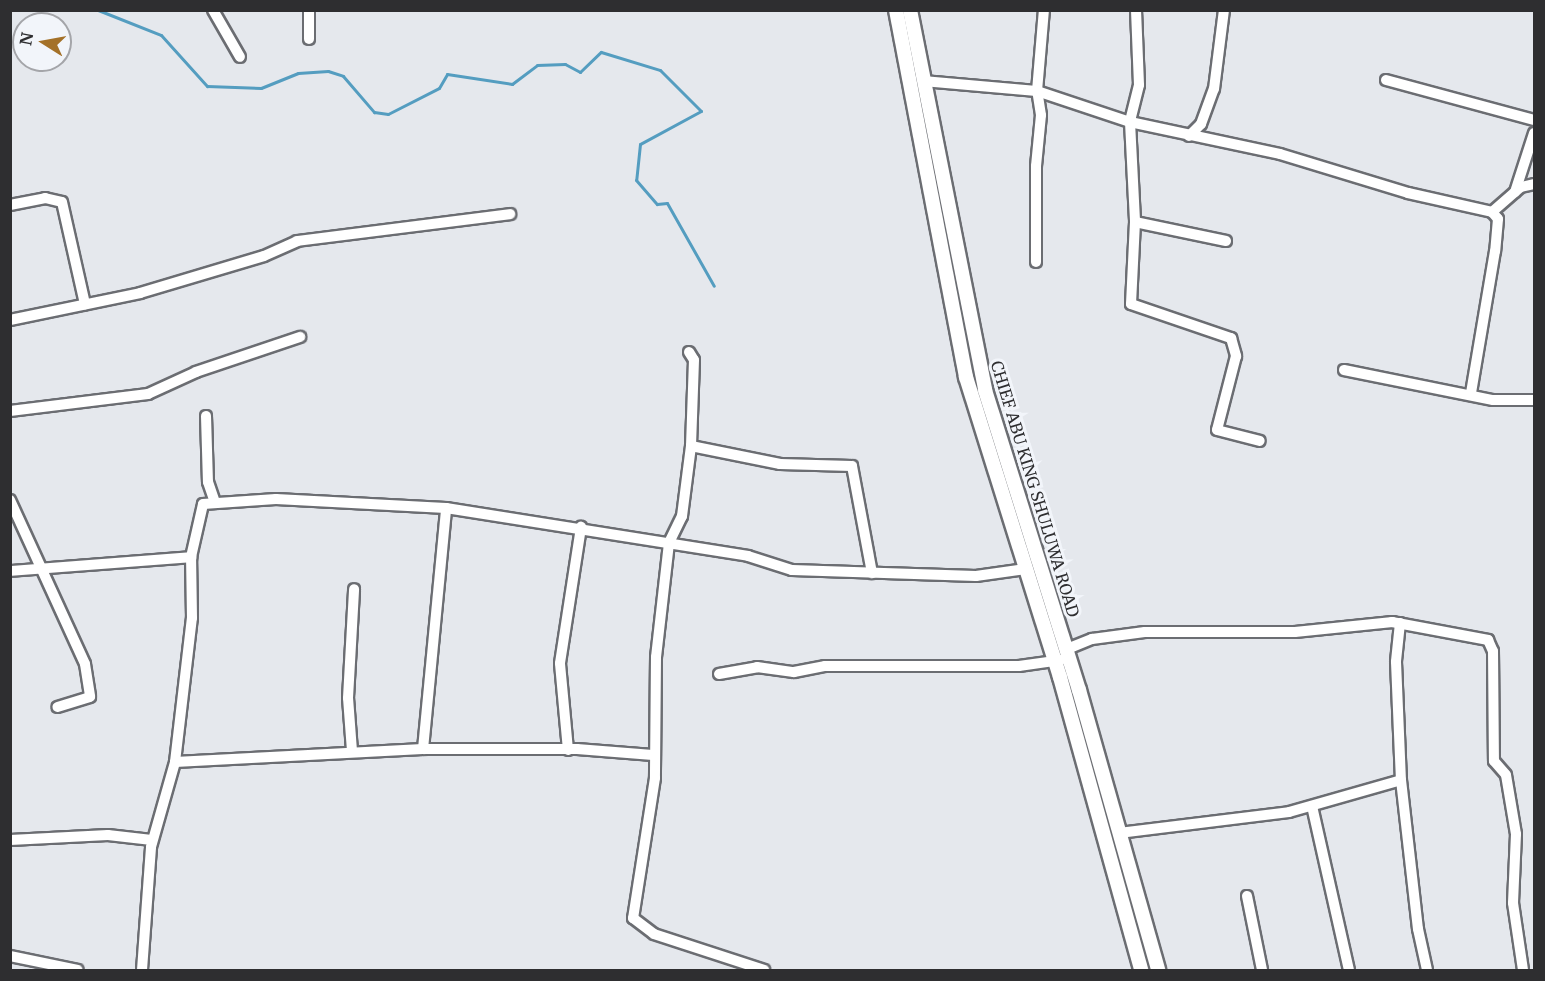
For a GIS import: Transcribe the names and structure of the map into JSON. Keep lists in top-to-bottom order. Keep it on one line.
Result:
{"streets":{"street":["CHIEF ABU KING SHULUWA ROAD"]},"north":"left"}
